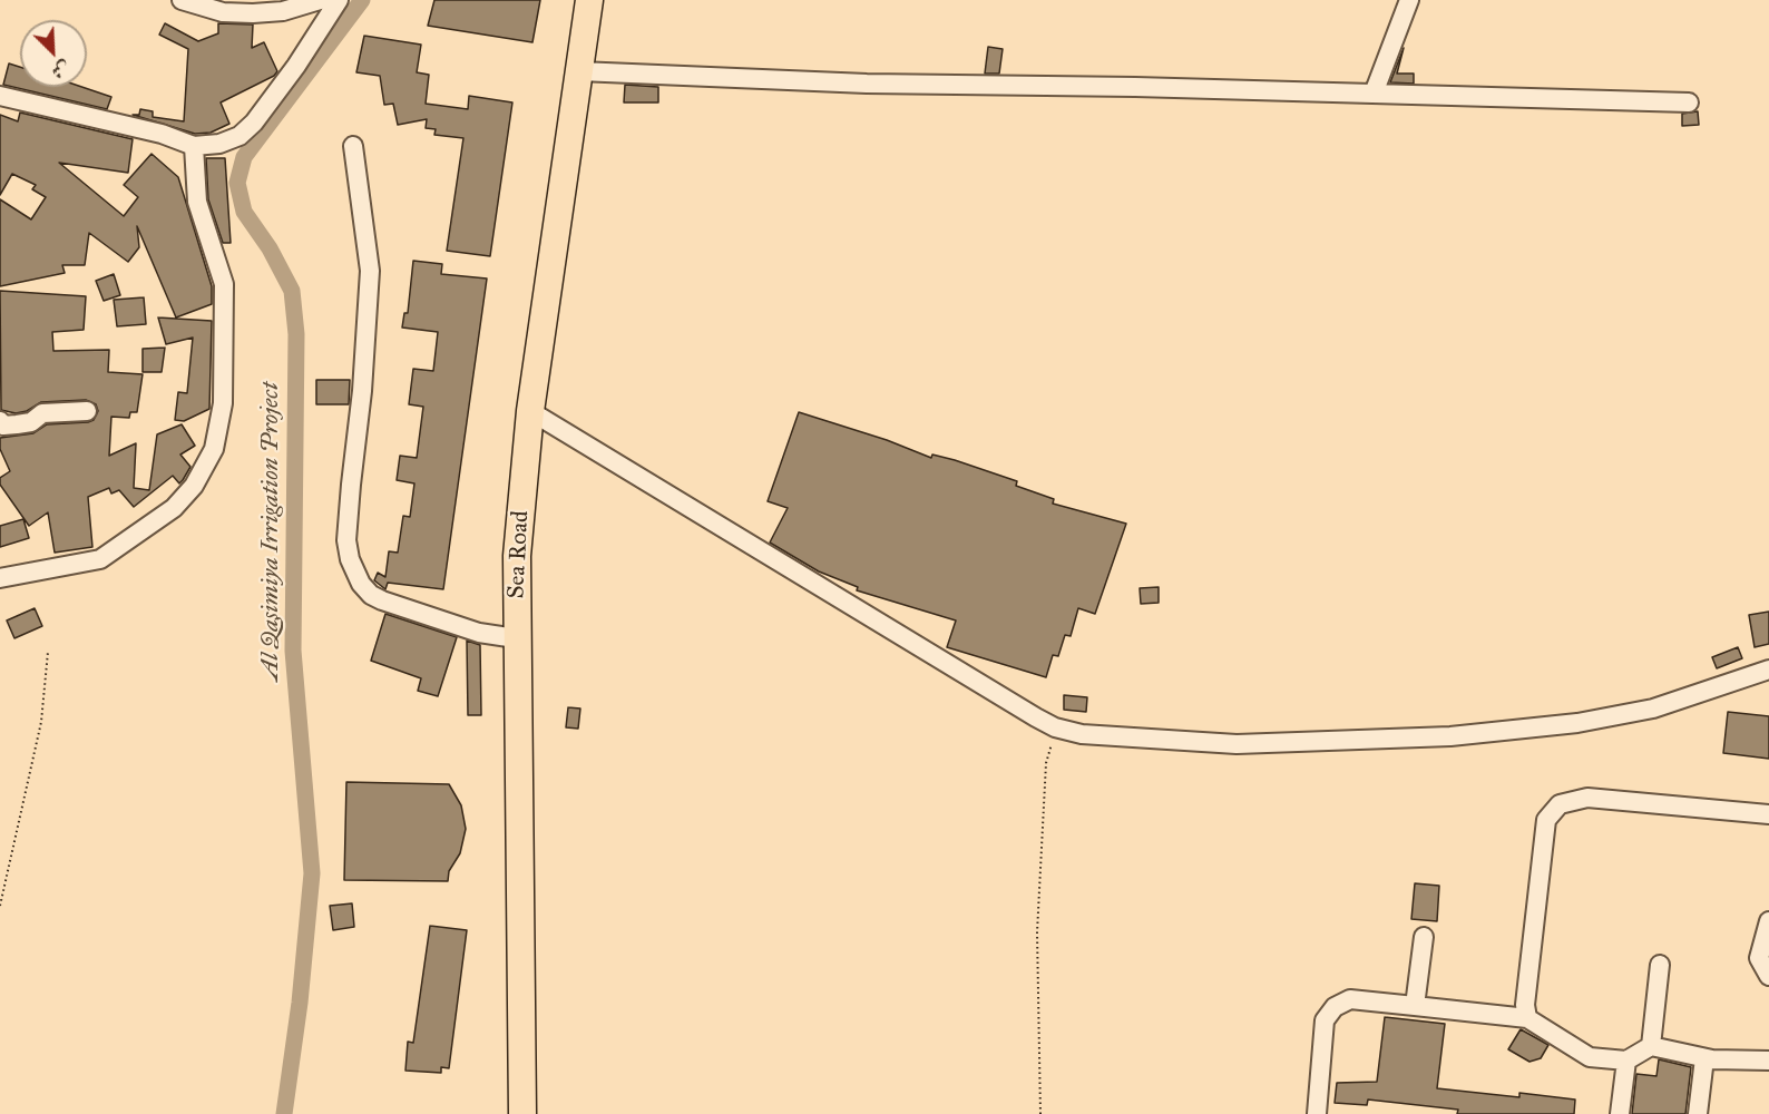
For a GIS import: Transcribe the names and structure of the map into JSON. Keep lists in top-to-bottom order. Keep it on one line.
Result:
{"streets":{"highway":["Sea Road"]},"water":["Al Qasimiya Irrigation Project"],"north":"bottom right"}
